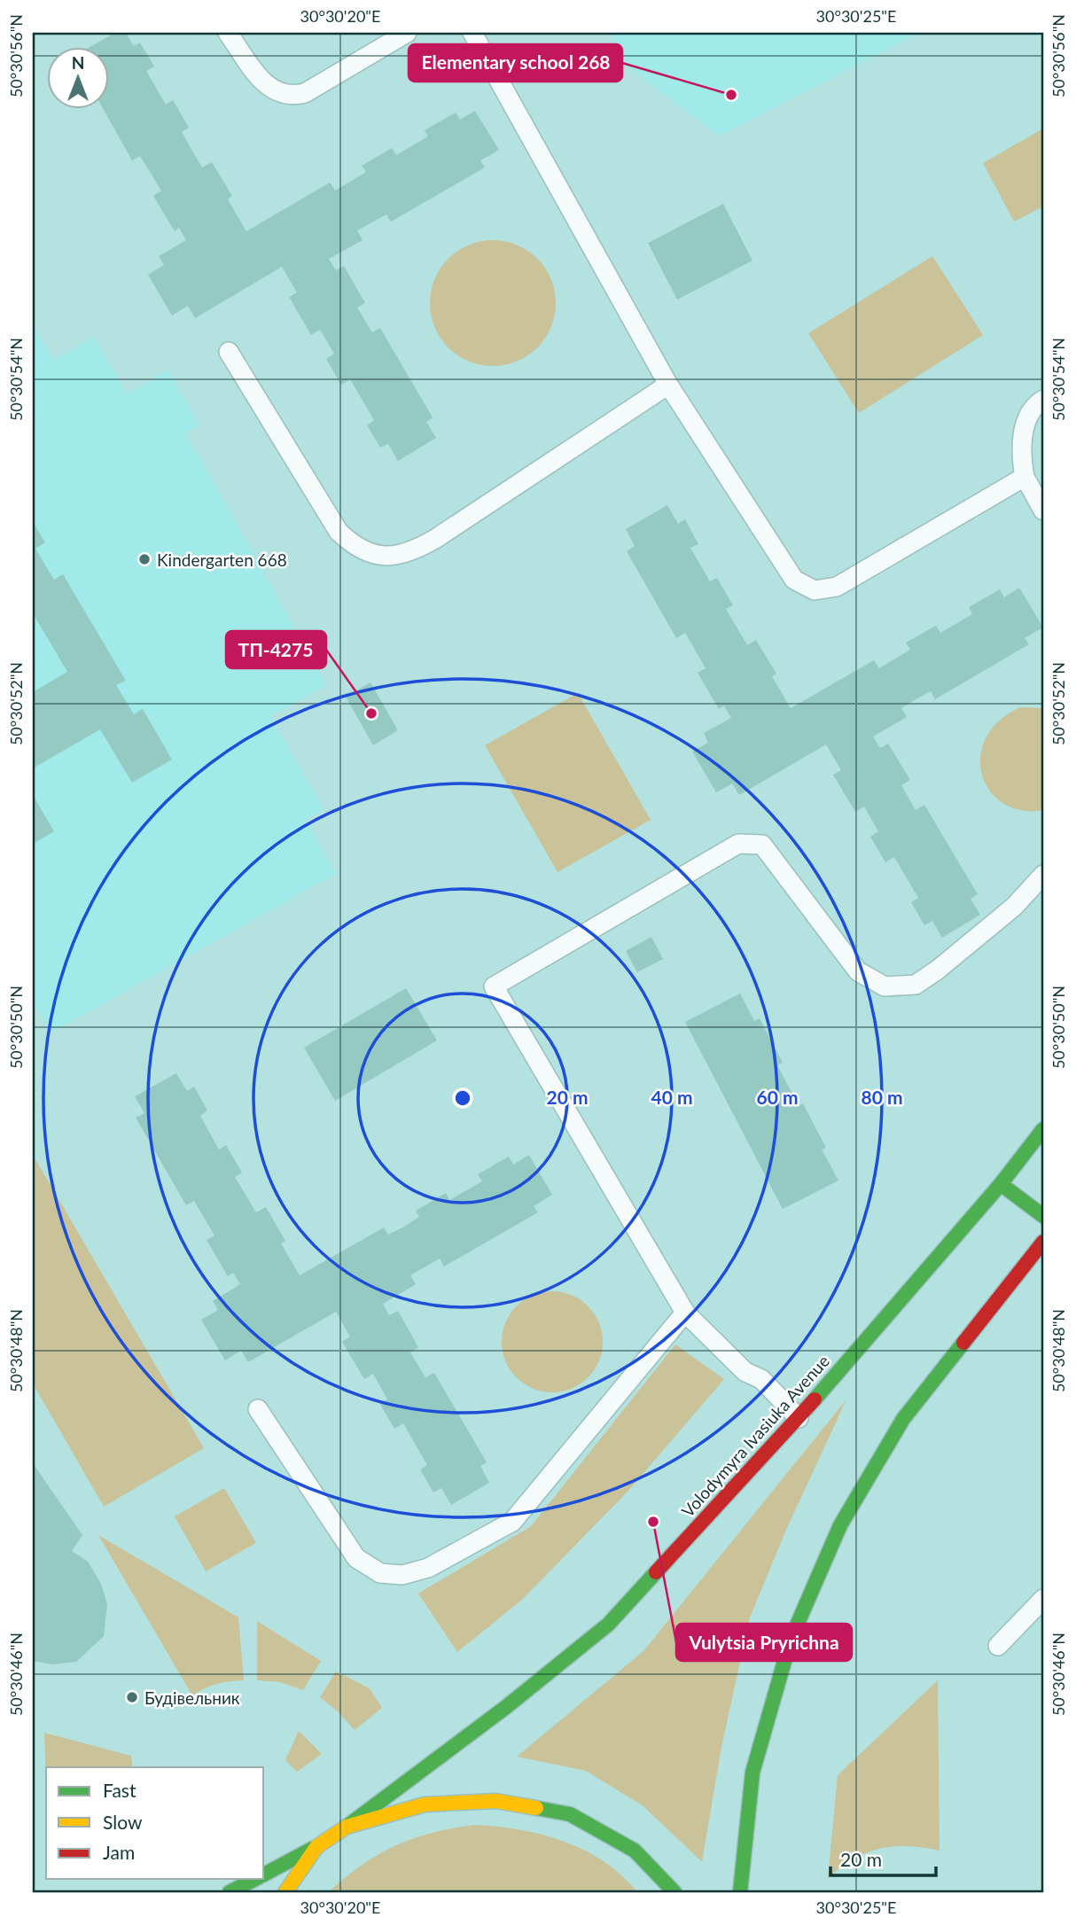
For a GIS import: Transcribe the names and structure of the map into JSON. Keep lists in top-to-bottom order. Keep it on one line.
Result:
{"streets":{"main road":["Volodymyra Ivasiuka Avenue"]},"places":["Elementary school 268","Kindergarten 668","ТП-4275","Vulytsia Pryrichna","Будівельник"],"legend":["Fast","Slow","Jam"],"scale_bar":"20 m","north":"top","coordinates":["30°30'20\"E","30°30'25\"E","50°30'56\"N","50°30'54\"N","50°30'52\"N","50°30'50\"N","50°30'48\"N","50°30'46\"N"],"rings":["20 m","40 m","60 m","80 m"]}
